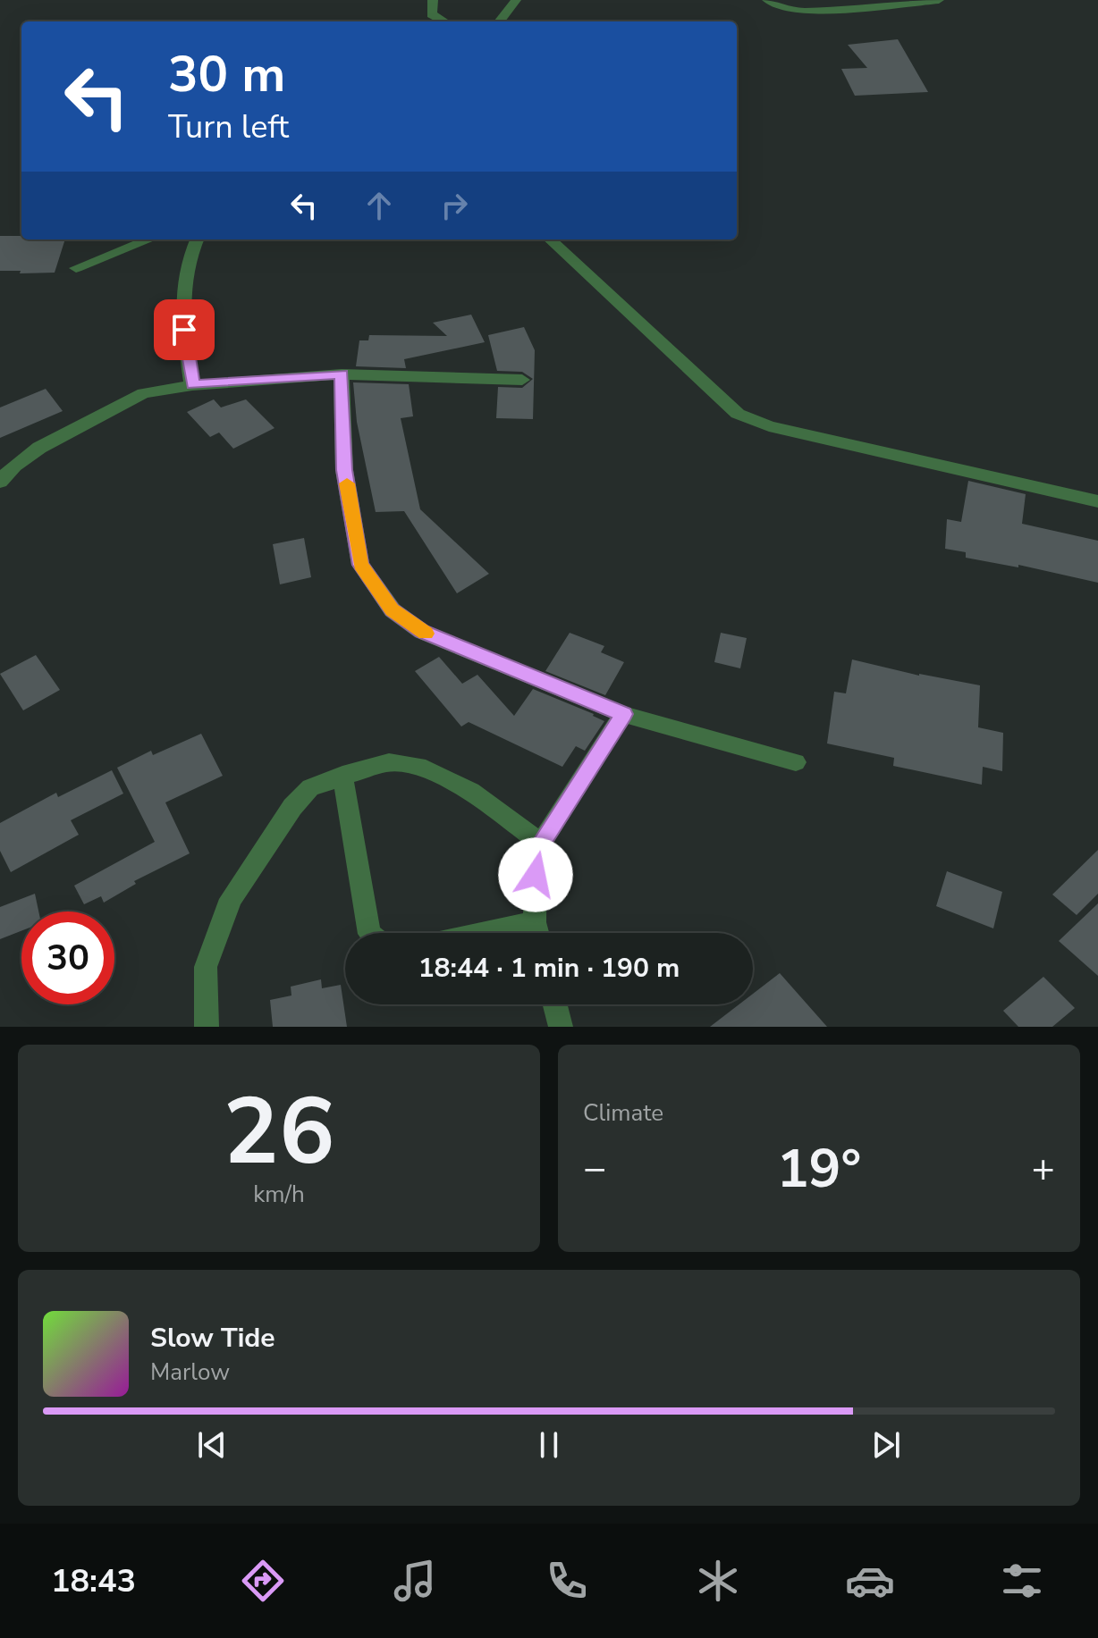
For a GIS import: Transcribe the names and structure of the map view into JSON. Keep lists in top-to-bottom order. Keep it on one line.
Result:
{"page":{"turn":["30 m","Turn left"],"limit":"30","trip":"18:44 · 1 min · 190 m","tile":[["26","km/h"],"Climate"],"heat":["−","19°","+"],"song":["Slow Tide","Marlow"],"tabs":"18:43"}}
